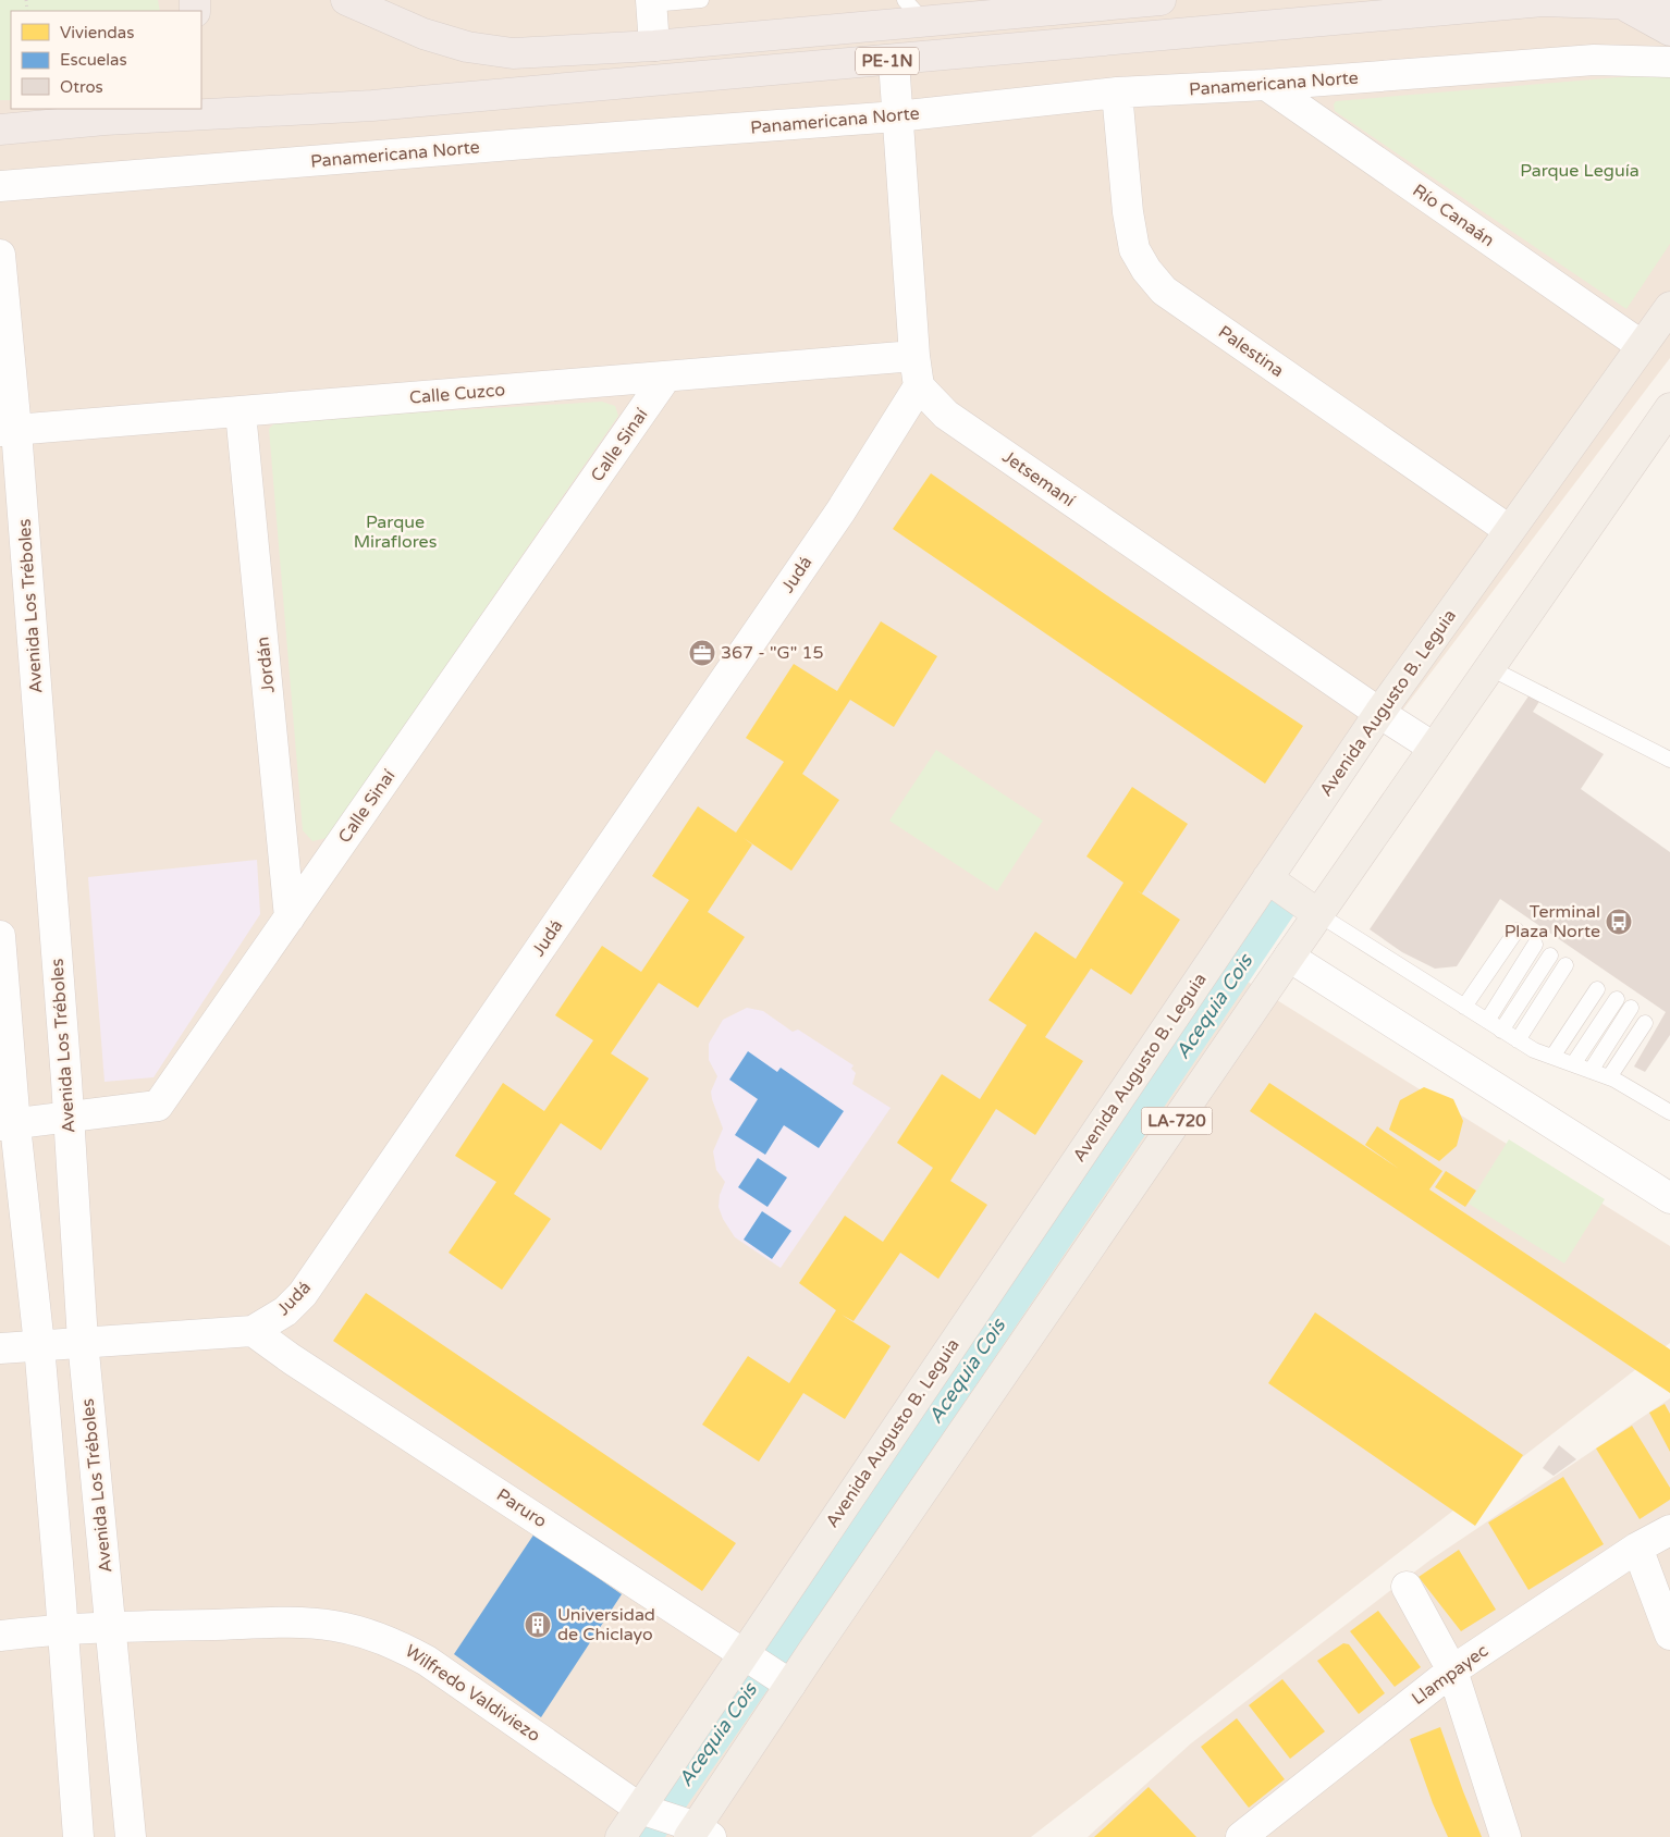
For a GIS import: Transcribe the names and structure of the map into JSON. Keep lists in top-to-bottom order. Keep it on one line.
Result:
{"streets":{"highway":["PE-1N"],"main road":["Avenida Augusto B. Leguia","LA-720"],"street":["Panamericana Norte","Río Canaán","Palestina","Calle Cuzco","Calle Sinaí","Jetsemaní","Judá","Avenida Los Tréboles","Jordán","Paruro","Llampayec","Wilfredo Valdiviezo"]},"crossings":[["Panamericana Norte","Río Canaán"],["Panamericana Norte","Palestina"],["Río Canaán","Avenida Augusto B. Leguia"],["Palestina","Avenida Augusto B. Leguia"],["Calle Cuzco","Calle Sinaí"],["Calle Cuzco","Avenida Los Tréboles"],["Calle Cuzco","Jordán"],["Calle Sinaí","Avenida Los Tréboles"],["Calle Sinaí","Jordán"],["Jetsemaní","Judá"],["Jetsemaní","Avenida Augusto B. Leguia"],["Jetsemaní","LA-720"],["Judá","Avenida Los Tréboles"],["Judá","Paruro"],["Avenida Los Tréboles","Wilfredo Valdiviezo"],["Avenida Augusto B. Leguia","Paruro"],["Avenida Augusto B. Leguia","Wilfredo Valdiviezo"],["LA-720","Paruro"],["LA-720","Wilfredo Valdiviezo"]],"water":["Acequia Cois"],"parks":["Parque Leguía","Parque Miraflores"],"places":{"office":["367 - \"G\" 15"],"bus stop":["Terminal Plaza Norte"],"building":["Universidad de Chiclayo"]},"legend":["Viviendas","Escuelas","Otros"]}
